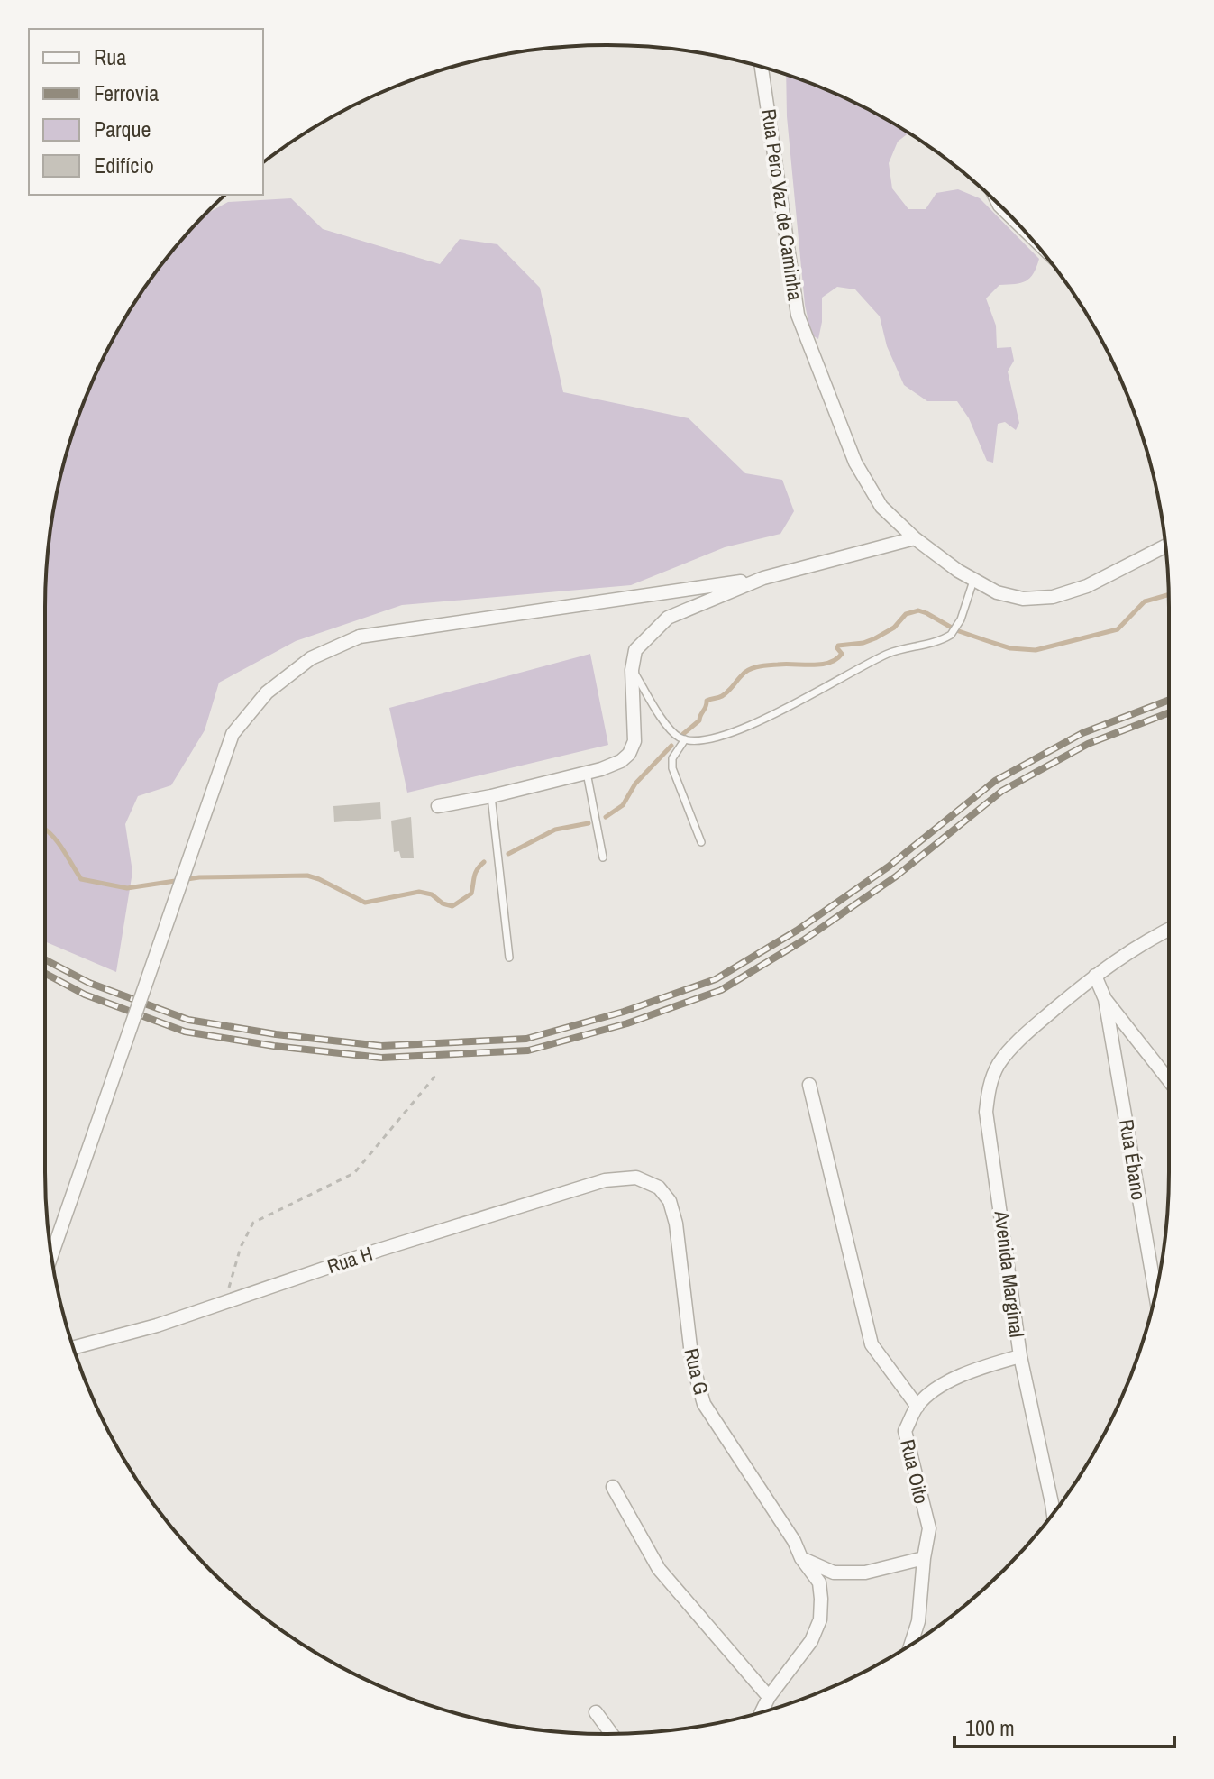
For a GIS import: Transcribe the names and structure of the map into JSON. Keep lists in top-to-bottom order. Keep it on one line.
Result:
{"streets":{"street":["Rua Pero Vaz de Caminha","Rua Ébano","Rua H","Avenida Marginal","Rua G","Rua Oito"]},"crossings":[["Rua H","Rua G"]],"legend":["Rua","Ferrovia","Parque","Edifício"],"scale_bar":"100 m"}
